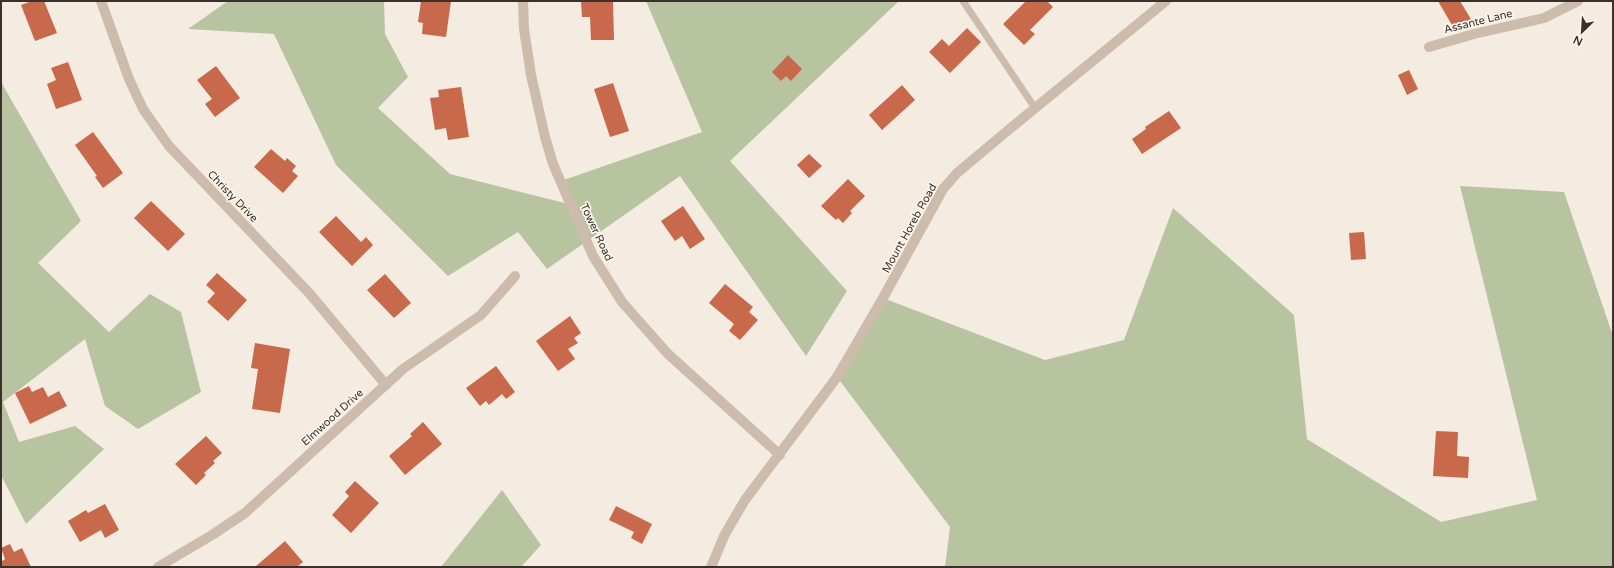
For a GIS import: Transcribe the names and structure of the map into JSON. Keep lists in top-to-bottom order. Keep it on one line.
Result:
{"streets":{"street":["Assante Lane","Christy Drive","Mount Horeb Road","Tower Road","Elmwood Drive"]},"crossings":[["Christy Drive","Elmwood Drive"],["Mount Horeb Road","Tower Road"]],"north":"bottom left"}
